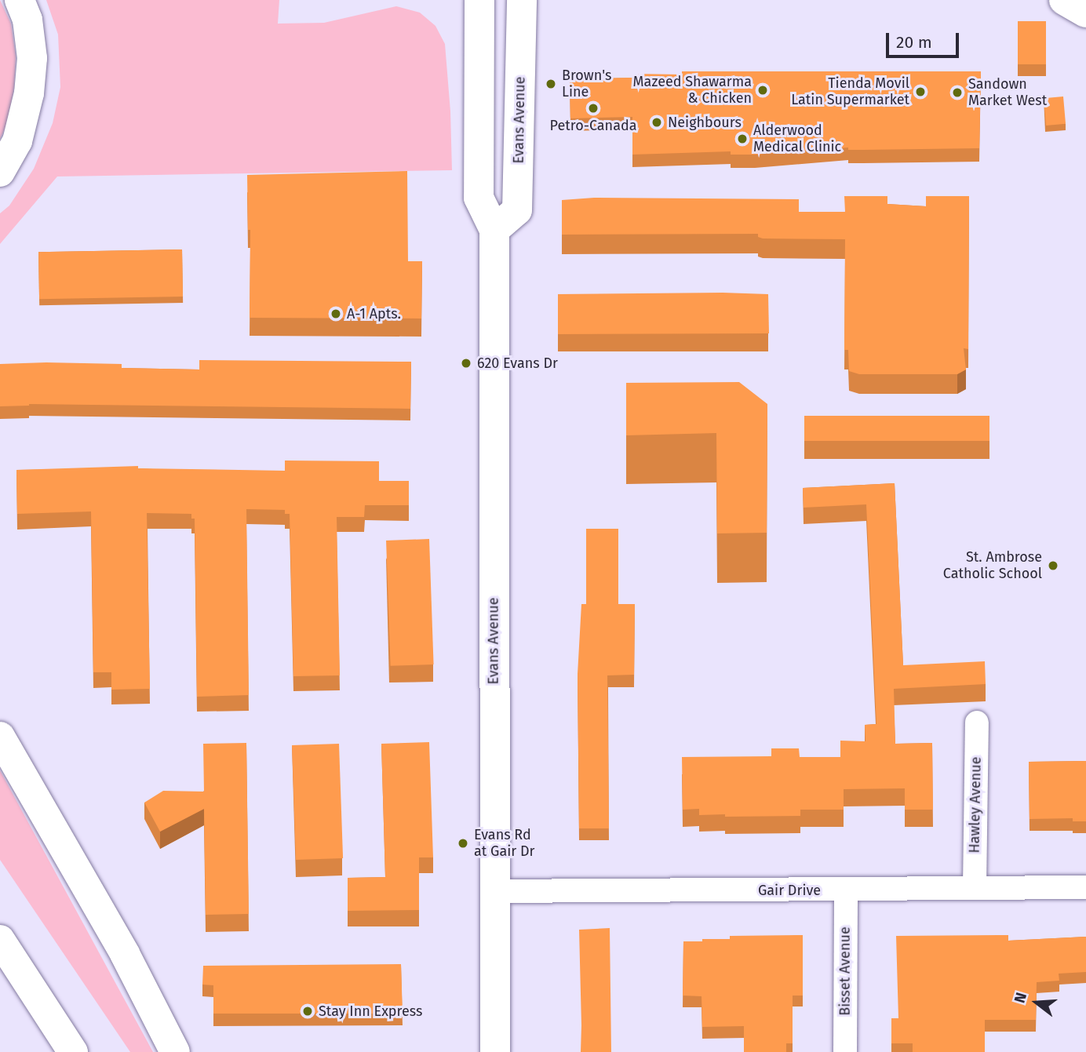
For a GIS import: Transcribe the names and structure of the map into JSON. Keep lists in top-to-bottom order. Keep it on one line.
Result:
{"streets":{"main road":["Evans Avenue"],"street":["Hawley Avenue","Gair Drive","Bisset Avenue"]},"crossings":[["Evans Avenue","Gair Drive"],["Hawley Avenue","Gair Drive"],["Gair Drive","Bisset Avenue"]],"places":["Brown's Line","Mazeed Shawarma & Chicken","Tienda Movil Latin Supermarket","Sandown Market West","Petro-Canada","Neighbours","Alderwood Medical Clinic","A-1 Apts.","620 Evans Dr","St. Ambrose Catholic School","Evans Rd at Gair Dr","Stay Inn Express"],"scale_bar":"20 m","north":"left"}
